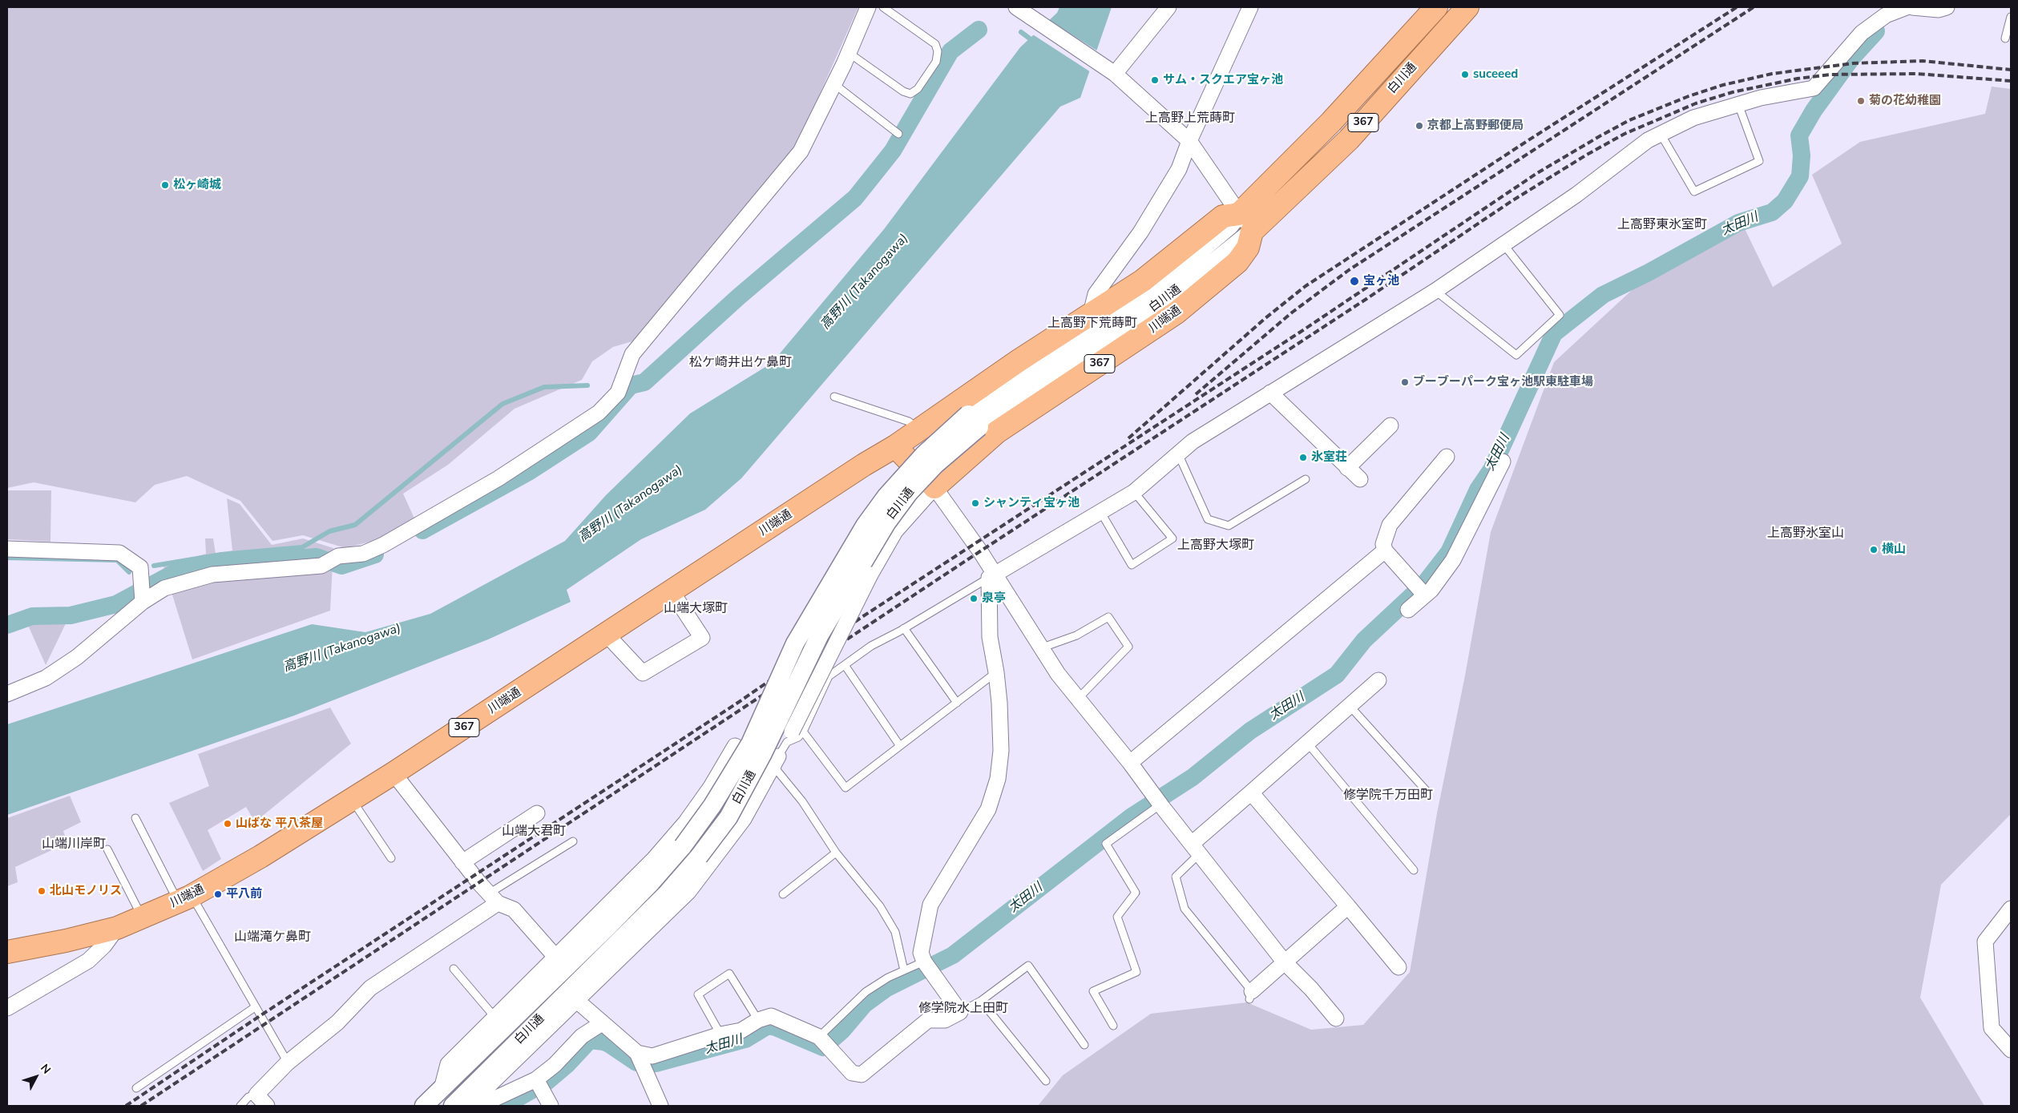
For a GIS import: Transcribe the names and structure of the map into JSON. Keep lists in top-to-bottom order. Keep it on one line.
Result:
{"streets":{"highway":["白川通","367","川端通"]},"crossings":[["白川通","川端通"]],"districts":["上高野上荒蒔町","上高野東氷室町","上高野下荒蒔町","松ケ崎井出ケ鼻町","上高野氷室山","上高野大塚町","山端大塚町","修学院千万田町","山端大君町","山端川岸町","山端滝ケ鼻町","修学院水上田町"],"water":["太田川","高野川 (Takanogawa)"],"places":["suceeed","サム・スクエア宝ヶ池","菊の花幼稚園","京都上高野郵便局","松ヶ崎城","宝ヶ池","ブーブーパーク宝ヶ池駅東駐車場","氷室荘","シャンティ宝ヶ池","横山","泉亭","山ばな 平八茶屋","北山モノリス","平八前"],"north":"top right"}
